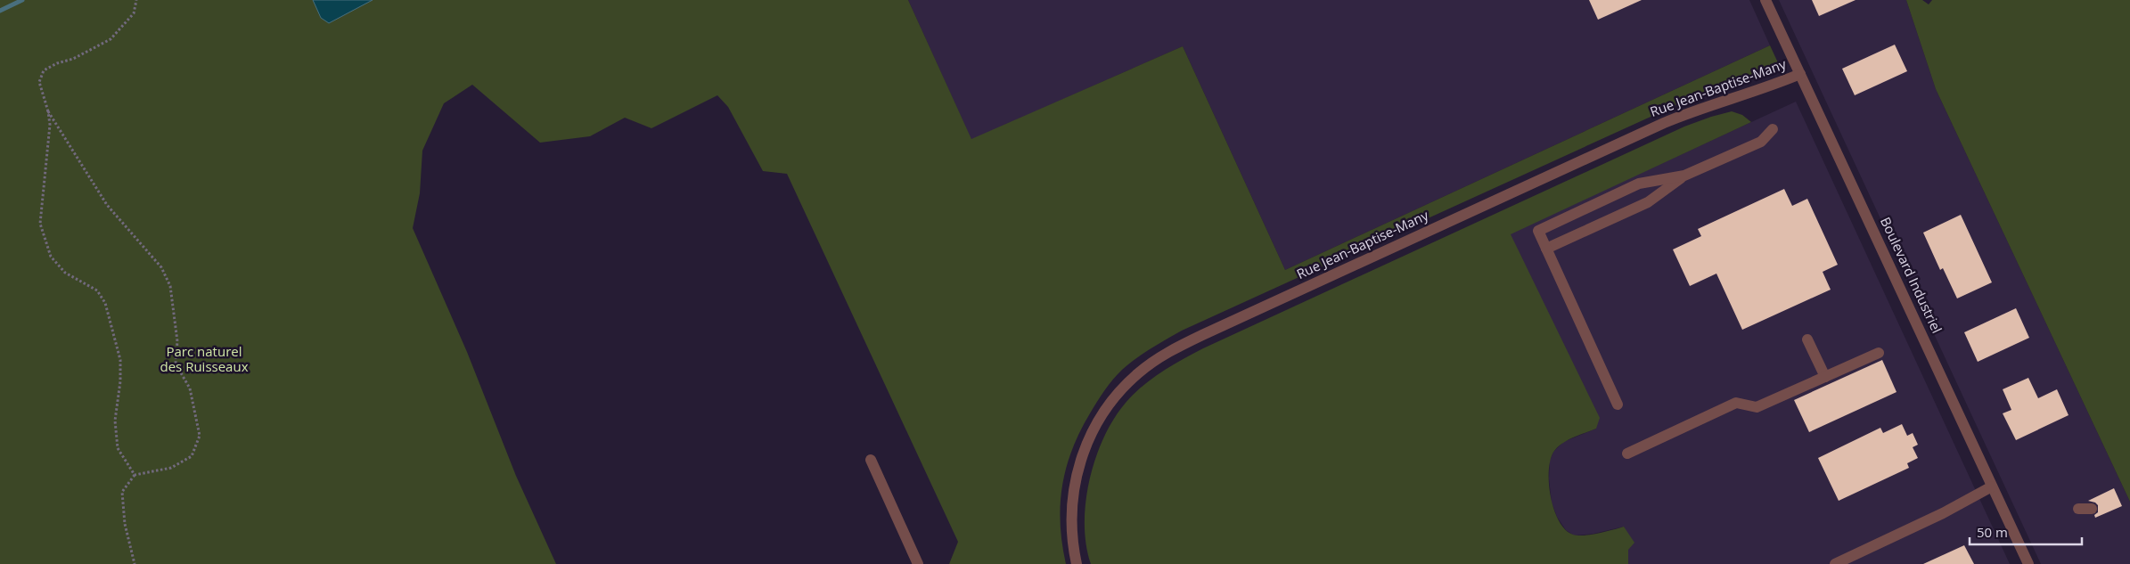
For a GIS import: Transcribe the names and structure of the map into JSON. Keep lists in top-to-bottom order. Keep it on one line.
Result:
{"streets":{"street":["Rue Jean-Baptise-Many","Boulevard Industriel"]},"crossings":[["Rue Jean-Baptise-Many","Boulevard Industriel"]],"parks":["Parc naturel des Ruisseaux"],"scale_bar":"50 m"}
